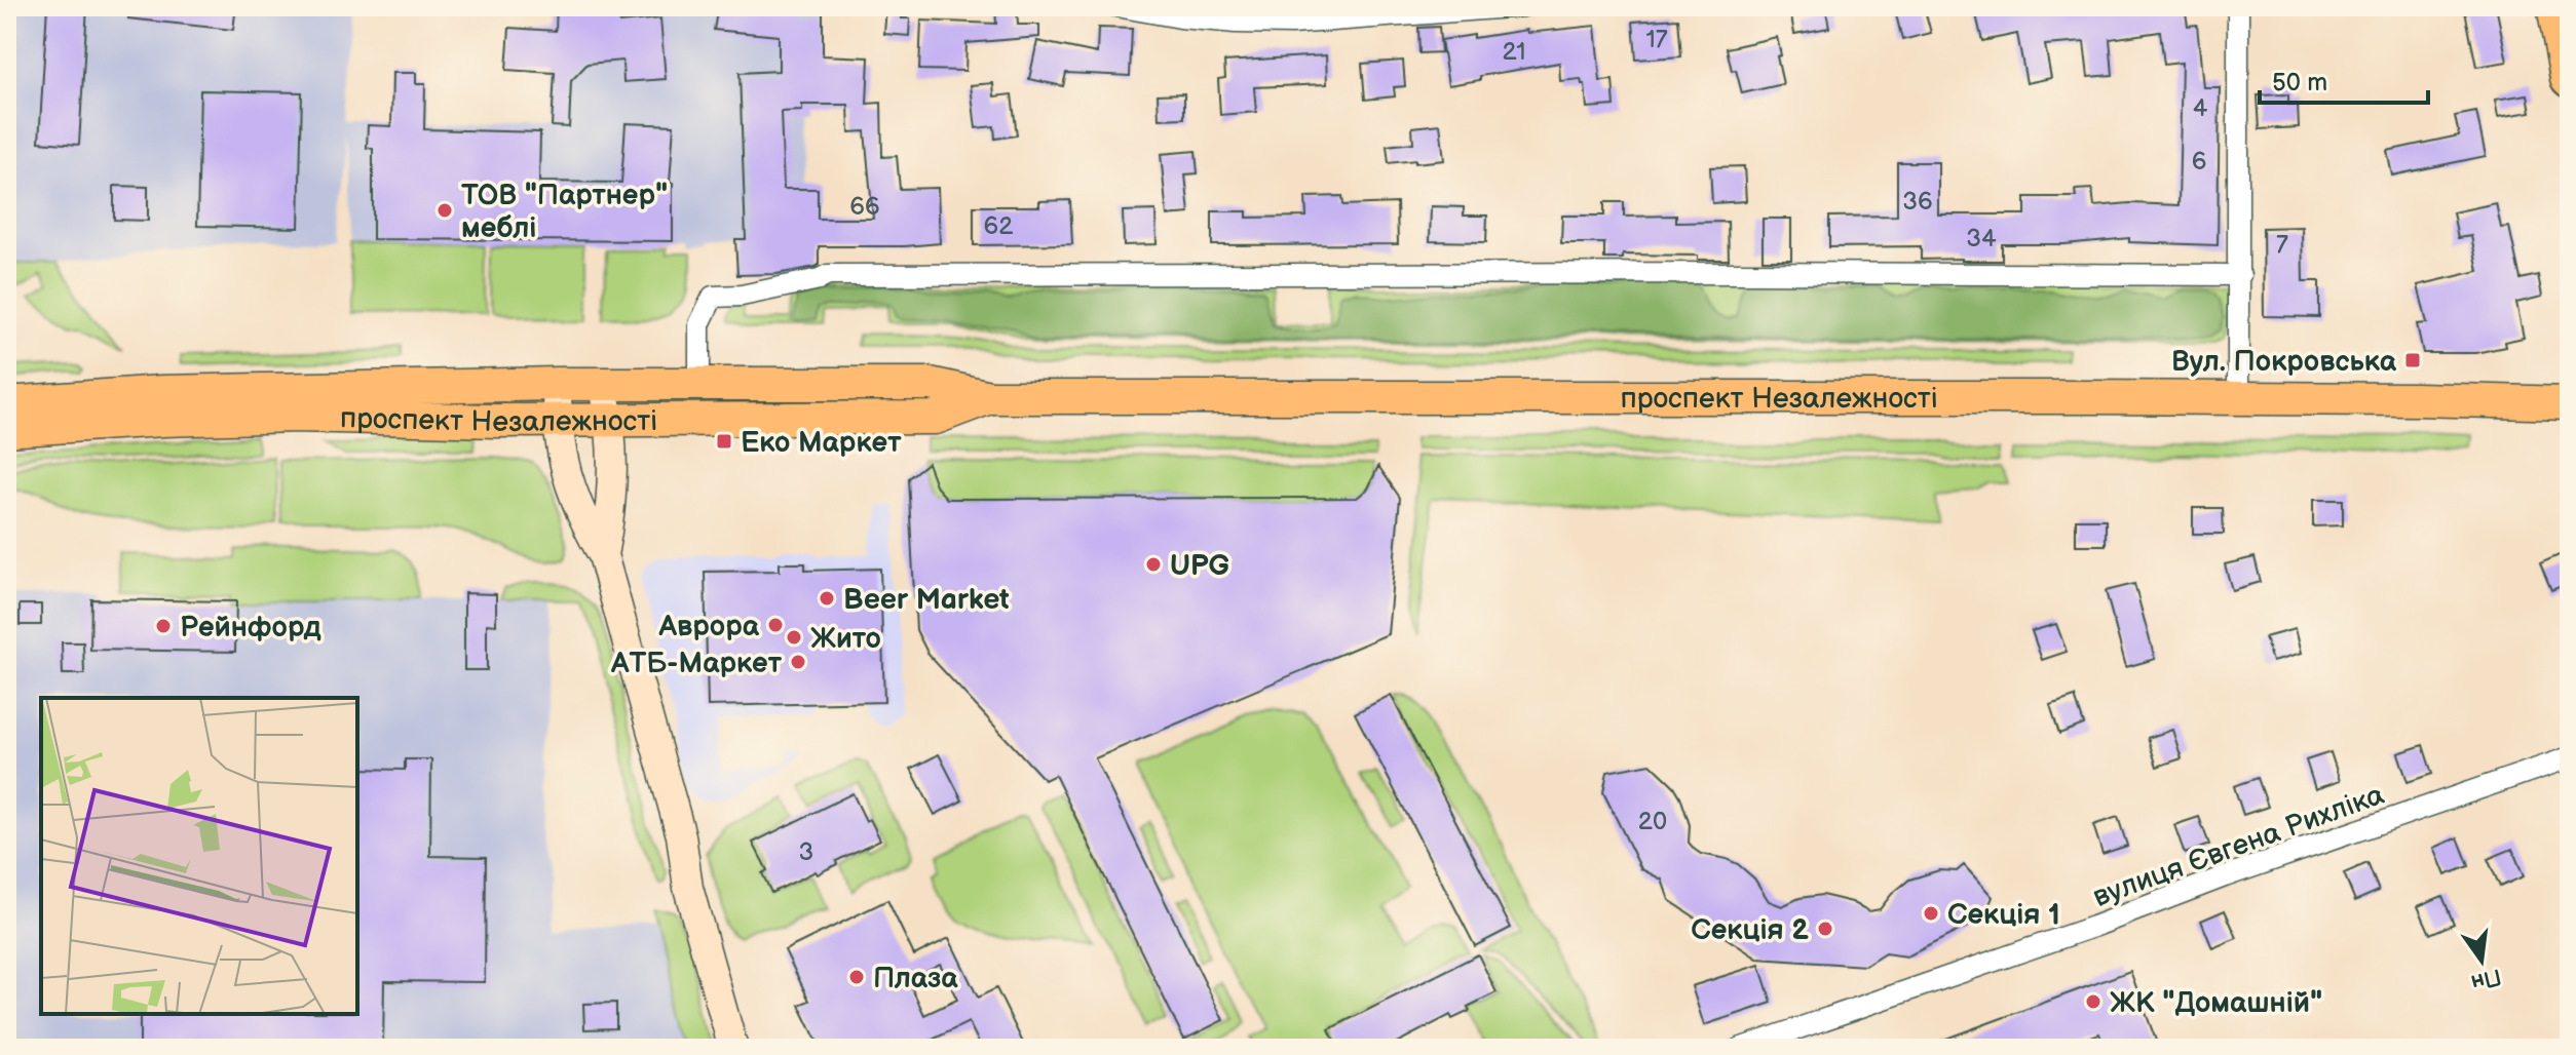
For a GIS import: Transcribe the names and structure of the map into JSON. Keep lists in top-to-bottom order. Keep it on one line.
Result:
{"streets":{"main road":["проспект Незалежності"],"street":["вулиця Євгена Рихліка"]},"places":{"other":["ТОВ \"Партнер\" меблі","UPG","Beer Market","Аврора","Рейнфорд","Жито","АТБ-Маркет","Секція 1","Секція 2","Плаза","ЖК \"Домашній\""],"transit":["Вул. Покровська","Еко Маркет"]},"house_numbers":["17","21","4","6","36","66","62","34","7","20","3"],"scale_bar":"50 m","north":"bottom"}
